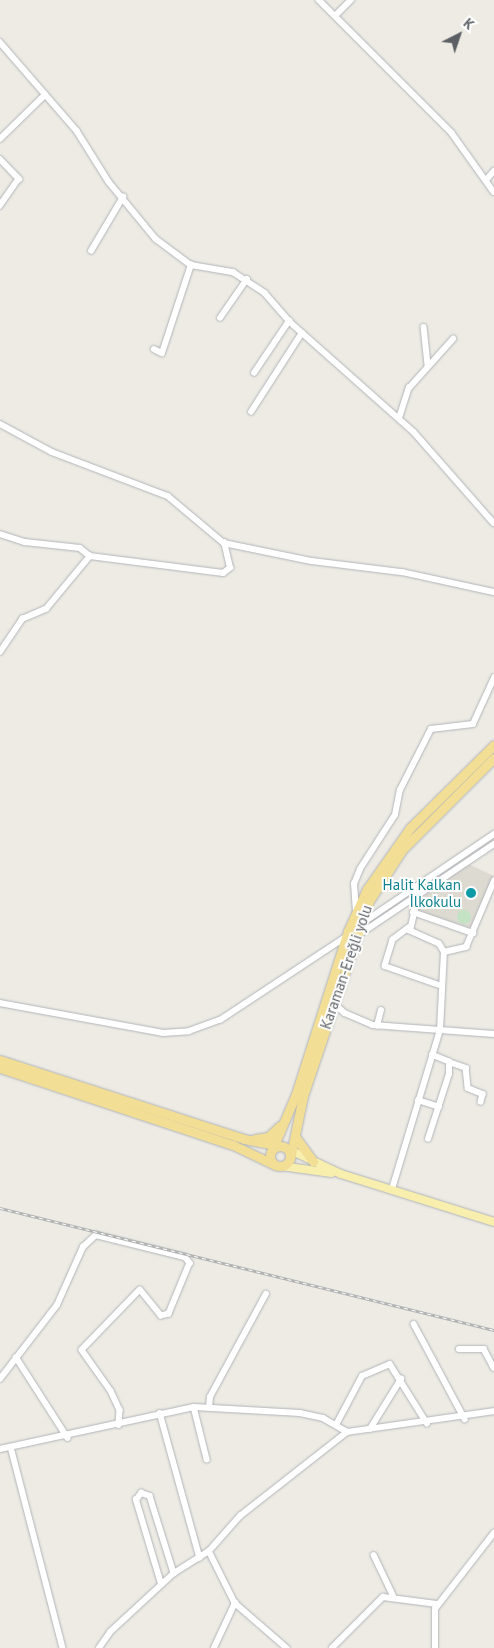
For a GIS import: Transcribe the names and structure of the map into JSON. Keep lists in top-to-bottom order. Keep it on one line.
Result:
{"streets":{"highway":["Karaman-Ereğli yolu"]},"places":["Halit Kalkan İlkokulu"],"north":"top right"}
